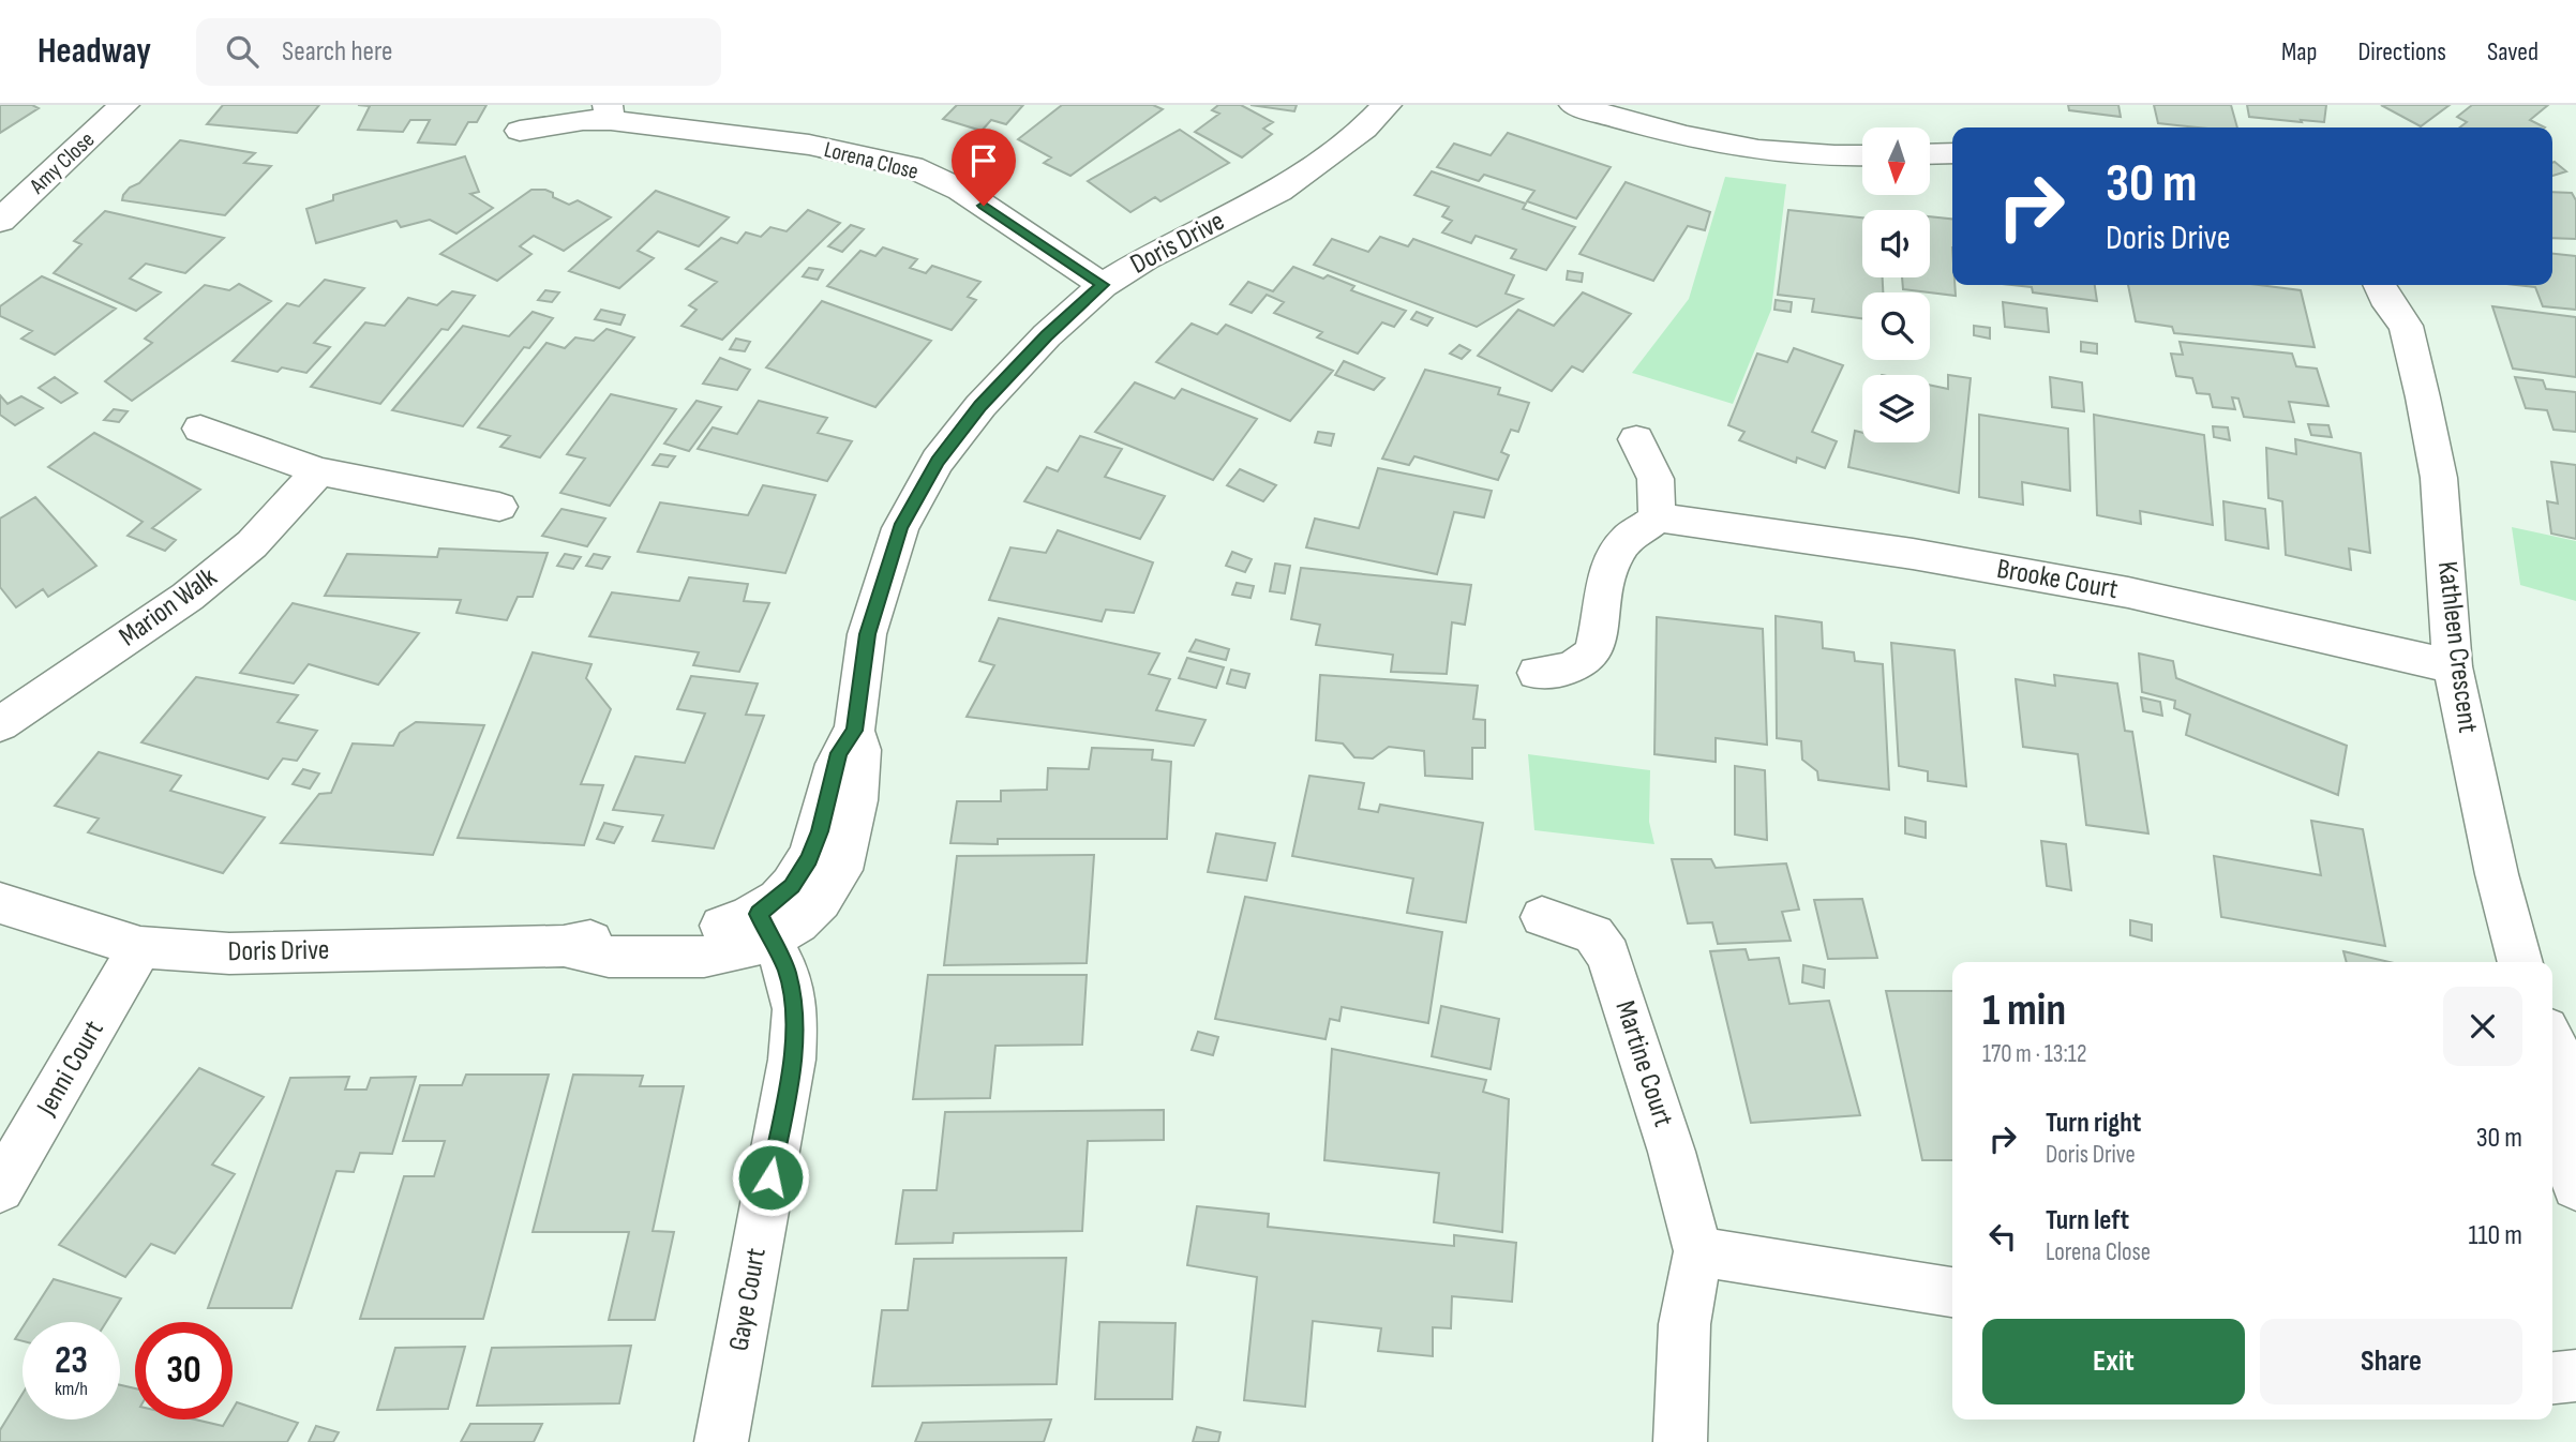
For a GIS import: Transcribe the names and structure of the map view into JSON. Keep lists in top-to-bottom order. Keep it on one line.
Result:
{"streets":{"street":["Lorena Close","Amy Close","Doris Drive","Brooke Court","Marion Walk","Kathleen Crescent","Martine Court","Jenni Court","Gaye Court"]},"crossings":[["Lorena Close","Doris Drive"],["Doris Drive","Jenni Court"],["Doris Drive","Gaye Court"],["Brooke Court","Kathleen Crescent"]],"north":"bottom","page":{"header":"Headway","search":"Search here","nav":["Map","Directions","Saved"],"turn":["30 m","Doris Drive"],"heading":["1 min","170 m · 13:12"],"list":[{"name":"Turn right","note":"Doris Drive","value":"30 m"},{"name":"Turn left","note":"Lorena Close","value":"110 m"}],"buttons":["Exit","Share"],"speed":"23 km/h","limit":"30"}}
